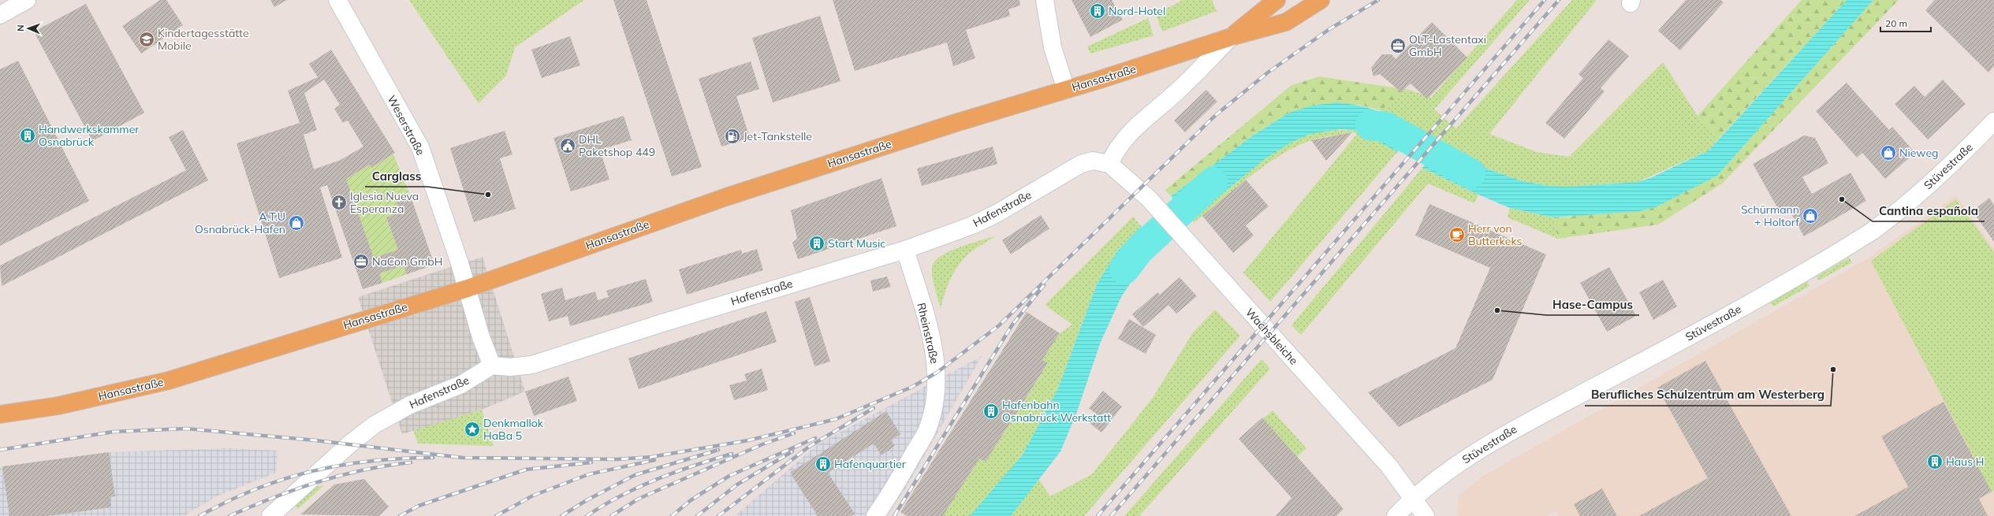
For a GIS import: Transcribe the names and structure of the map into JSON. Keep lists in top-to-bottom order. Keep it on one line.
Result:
{"streets":{"main road":["Hansastraße"],"street":["Weserstraße","Stüvestraße","Hafenstraße","Rheinstraße","Wachsbleiche"]},"crossings":[["Hansastraße","Weserstraße"],["Weserstraße","Hafenstraße"],["Stüvestraße","Wachsbleiche"],["Hafenstraße","Rheinstraße"],["Hafenstraße","Wachsbleiche"]],"places":{"building":["Nord-Hotel","Handwerkskammer Osnabrück","Start Music","Hafenbahn Osnabrück Werkstatt","Haus H","Hafenquartier"],"school or university":["Kindertagesstätte Mobile"],"office":["OLT-Lastentaxi GmbH","NaCon GmbH"],"fuel station":["Jet-Tankstelle"],"public building":["DHL Paketshop 449"],"shop":["Nieweg","Schürmann + Holtorf","A.T.U Osnabrück-Hafen"],"other":["Carglass","Cantina española","Hase-Campus","Berufliches Schulzentrum am Westerberg"],"church":["Iglesia Nueva Esperanza"],"cafe":["Herr von Butterkeks"],"place":["Denkmallok HaBa 5"]},"scale_bar":"20 m","north":"left"}
